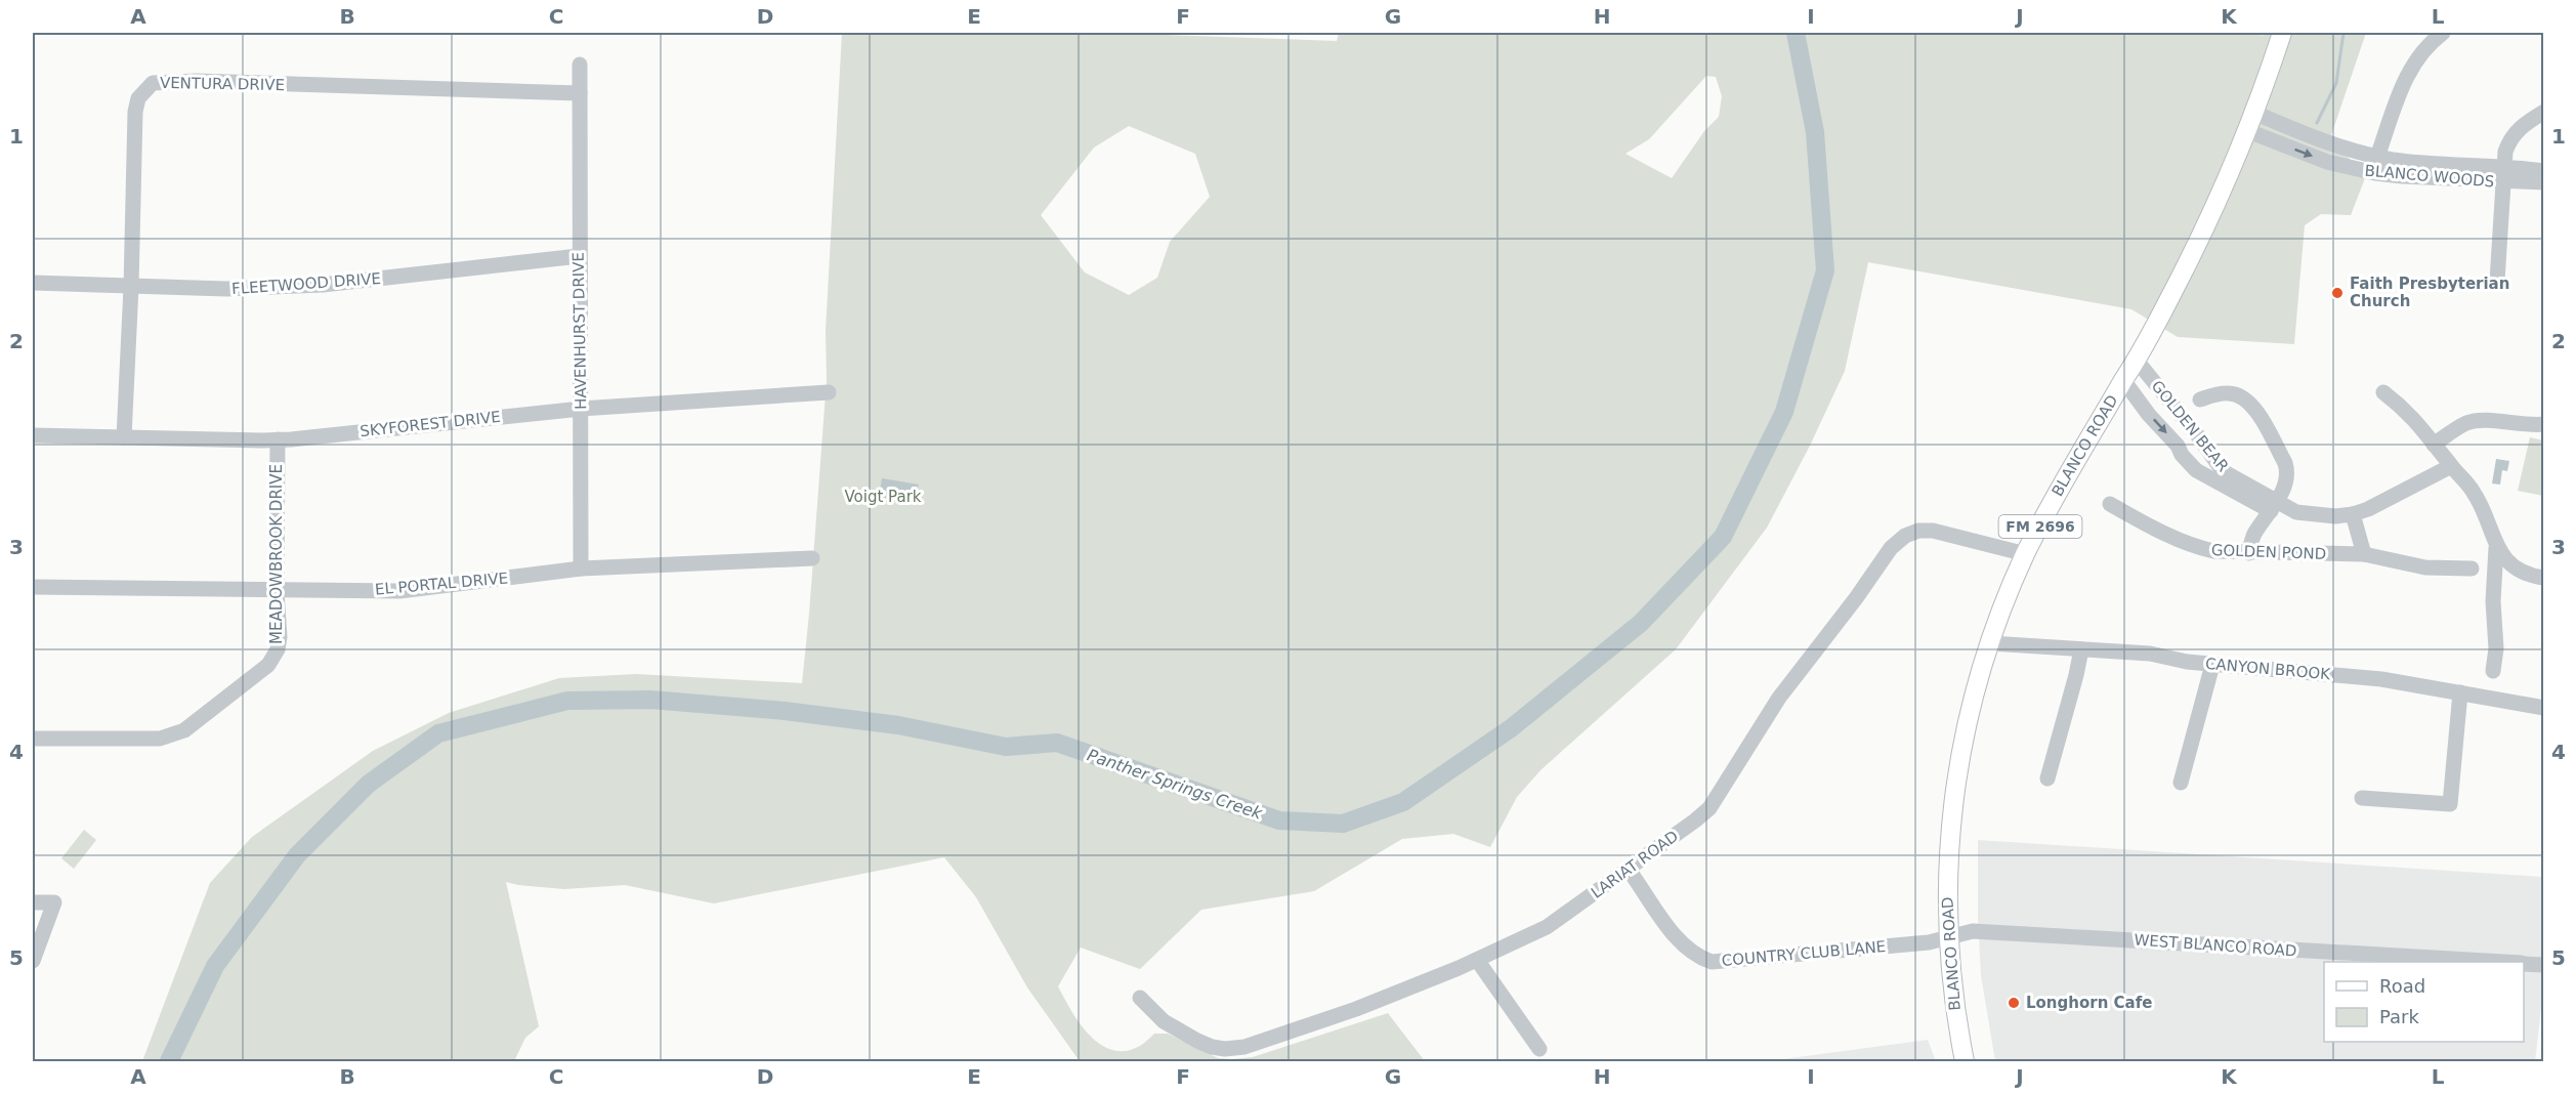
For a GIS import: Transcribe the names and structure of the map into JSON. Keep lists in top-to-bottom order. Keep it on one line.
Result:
{"streets":{"main road":["BLANCO ROAD","FM 2696"],"street":["VENTURA DRIVE","BLANCO WOODS","FLEETWOOD DRIVE","HAVENHURST DRIVE","SKYFOREST DRIVE","GOLDEN BEAR","GOLDEN POND","MEADOWBROOK DRIVE","EL PORTAL DRIVE","CANYON BROOK","LARIAT ROAD","WEST BLANCO ROAD","COUNTRY CLUB LANE"]},"crossings":[["VENTURA DRIVE","FLEETWOOD DRIVE"],["VENTURA DRIVE","HAVENHURST DRIVE"],["VENTURA DRIVE","SKYFOREST DRIVE"],["BLANCO WOODS","BLANCO ROAD"],["FLEETWOOD DRIVE","HAVENHURST DRIVE"],["HAVENHURST DRIVE","SKYFOREST DRIVE"],["HAVENHURST DRIVE","EL PORTAL DRIVE"],["SKYFOREST DRIVE","MEADOWBROOK DRIVE"],["GOLDEN BEAR","BLANCO ROAD"],["BLANCO ROAD","CANYON BROOK"],["BLANCO ROAD","LARIAT ROAD"],["BLANCO ROAD","WEST BLANCO ROAD"],["BLANCO ROAD","COUNTRY CLUB LANE"],["MEADOWBROOK DRIVE","EL PORTAL DRIVE"],["LARIAT ROAD","COUNTRY CLUB LANE"],["WEST BLANCO ROAD","COUNTRY CLUB LANE"]],"water":["Panther Springs Creek"],"parks":["Voigt Park"],"places":["Faith Presbyterian Church","Longhorn Cafe"],"legend":["Road","Park"],"grid":{"columns":["A","B","C","D","E","F","G","H","I","J","K","L"],"rows":["1","2","3","4","5"]}}
